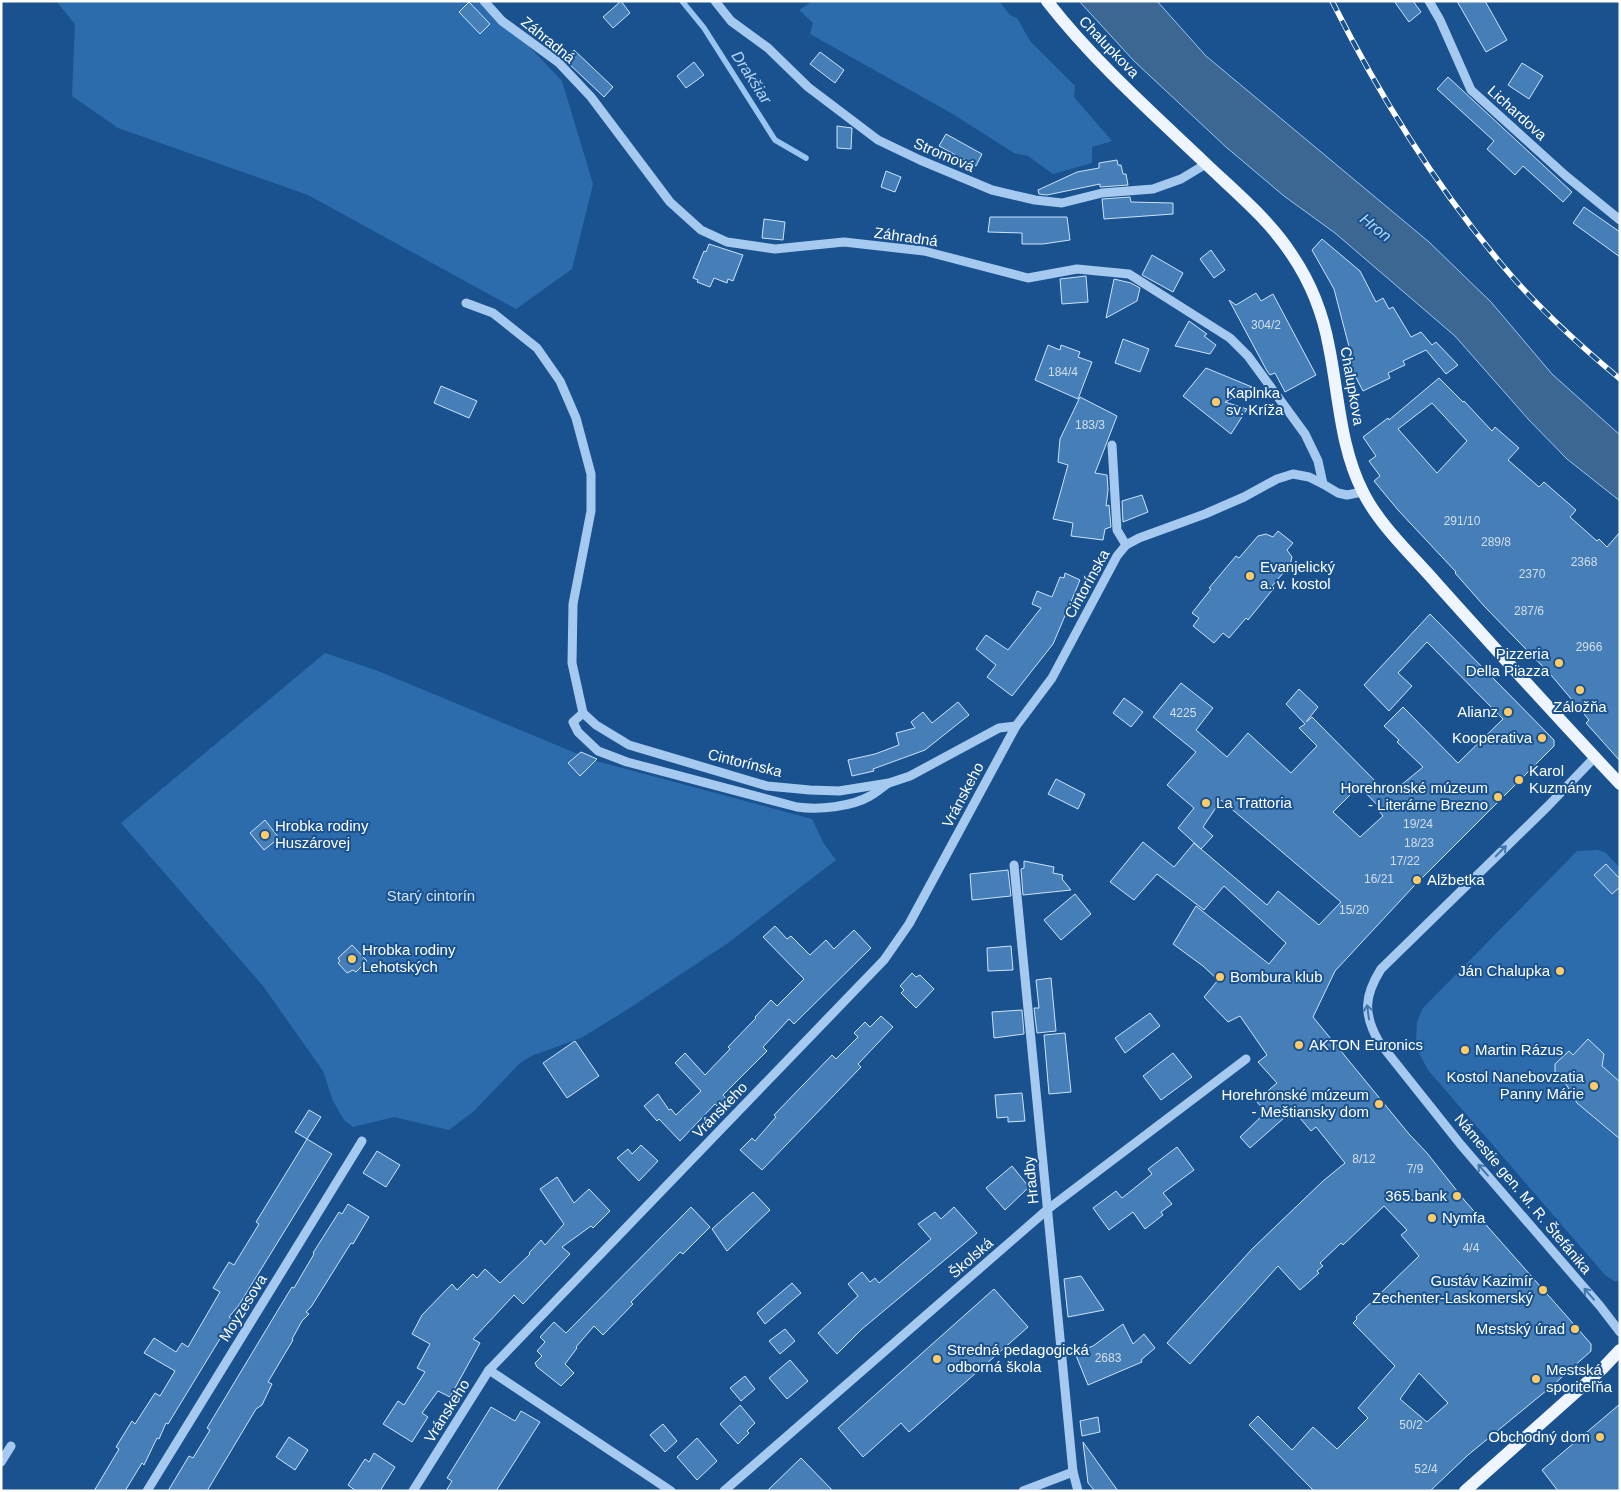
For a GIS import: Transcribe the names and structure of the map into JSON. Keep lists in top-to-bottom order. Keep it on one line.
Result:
{"streets":{"main road":["Chalupkova"],"street":["Záhradná","Lichardova","Stromová","Cintorínska","Vránskeho","Hradby","Námestie gen. M. R. Štefánika","Školská","Moyzesova"]},"crossings":[["Záhradná","Cintorínska"],["Chalupkova","Stromová"],["Chalupkova","Cintorínska"],["Chalupkova","Námestie gen. M. R. Štefánika"],["Cintorínska","Vránskeho"],["Hradby","Školská"]],"water":["Drakšiar","Hron"],"parks":["Starý cintorín"],"places":["Kaplnka sv. Kríža","Evanjelický a. v. kostol","Pizzeria Della Piazza","Záložňa","Alianz","Kooperativa","Karol Kuzmány","Horehronské múzeum - Literárne Brezno","La Trattoria","Hrobka rodiny Huszárovej","Alžbetka","Hrobka rodiny Lehotských","Ján Chalupka","Bombura klub","AKTON Euronics","Martin Rázus","Kostol Nanebovzatia Panny Márie","Horehronské múzeum - Meštiansky dom","365.bank","Nymfa","Gustáv Kazimír Zechenter-Laskomerský","Mestský úrad","Stredná pedagogická odborná škola","Mestská sporiteľňa","Obchodný dom"],"house_numbers":["304/2","184/4","183/3","291/10","289/8","2368","2370","287/6","2966","4225","19/24","18/23","17/22","16/21","15/20","8/12","7/9","4/4","2683","50/2","52/4"]}
